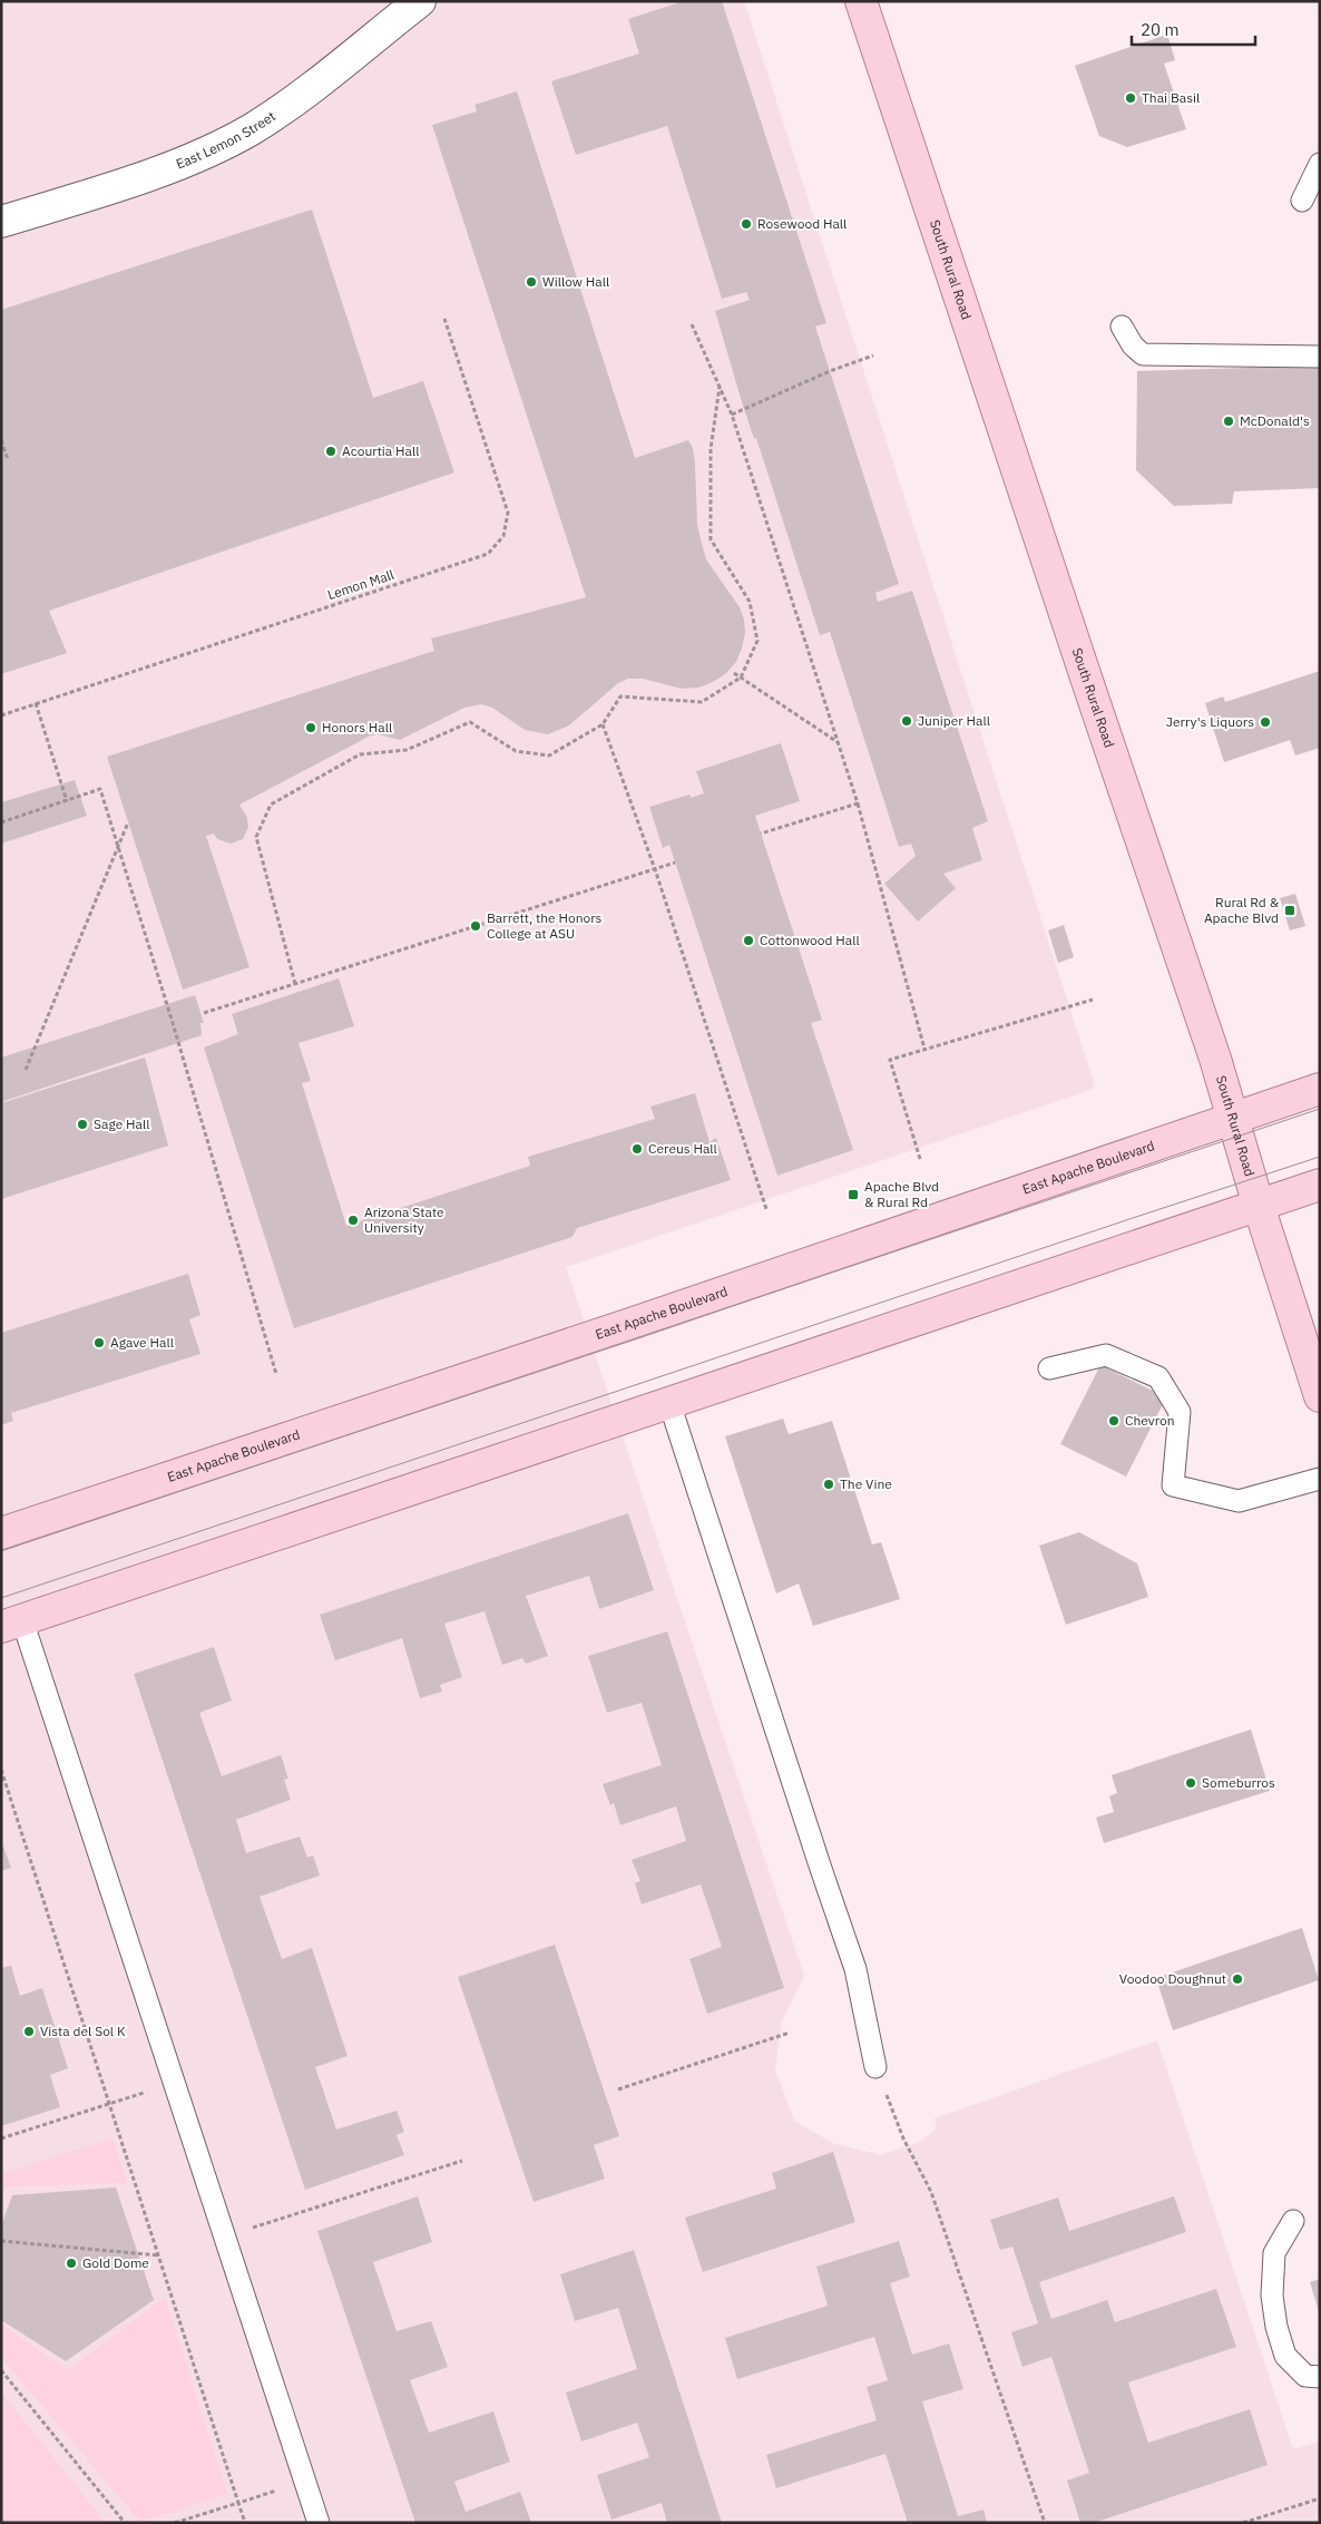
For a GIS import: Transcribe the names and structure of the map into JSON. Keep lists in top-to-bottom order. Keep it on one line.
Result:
{"streets":{"main road":["South Rural Road","East Apache Boulevard"],"street":["East Lemon Street"],"path":["Lemon Mall"]},"crossings":[["South Rural Road","East Apache Boulevard"]],"places":{"other":["Thai Basil","Rosewood Hall","Willow Hall","McDonald's","Acourtia Hall","Juniper Hall","Jerry's Liquors","Honors Hall","Barrett, the Honors College at ASU","Cottonwood Hall","Sage Hall","Cereus Hall","Arizona State University","Agave Hall","Chevron","The Vine","Someburros","Voodoo Doughnut","Vista del Sol K","Gold Dome"],"transit":["Rural Rd & Apache Blvd","Apache Blvd & Rural Rd"]},"scale_bar":"20 m"}
